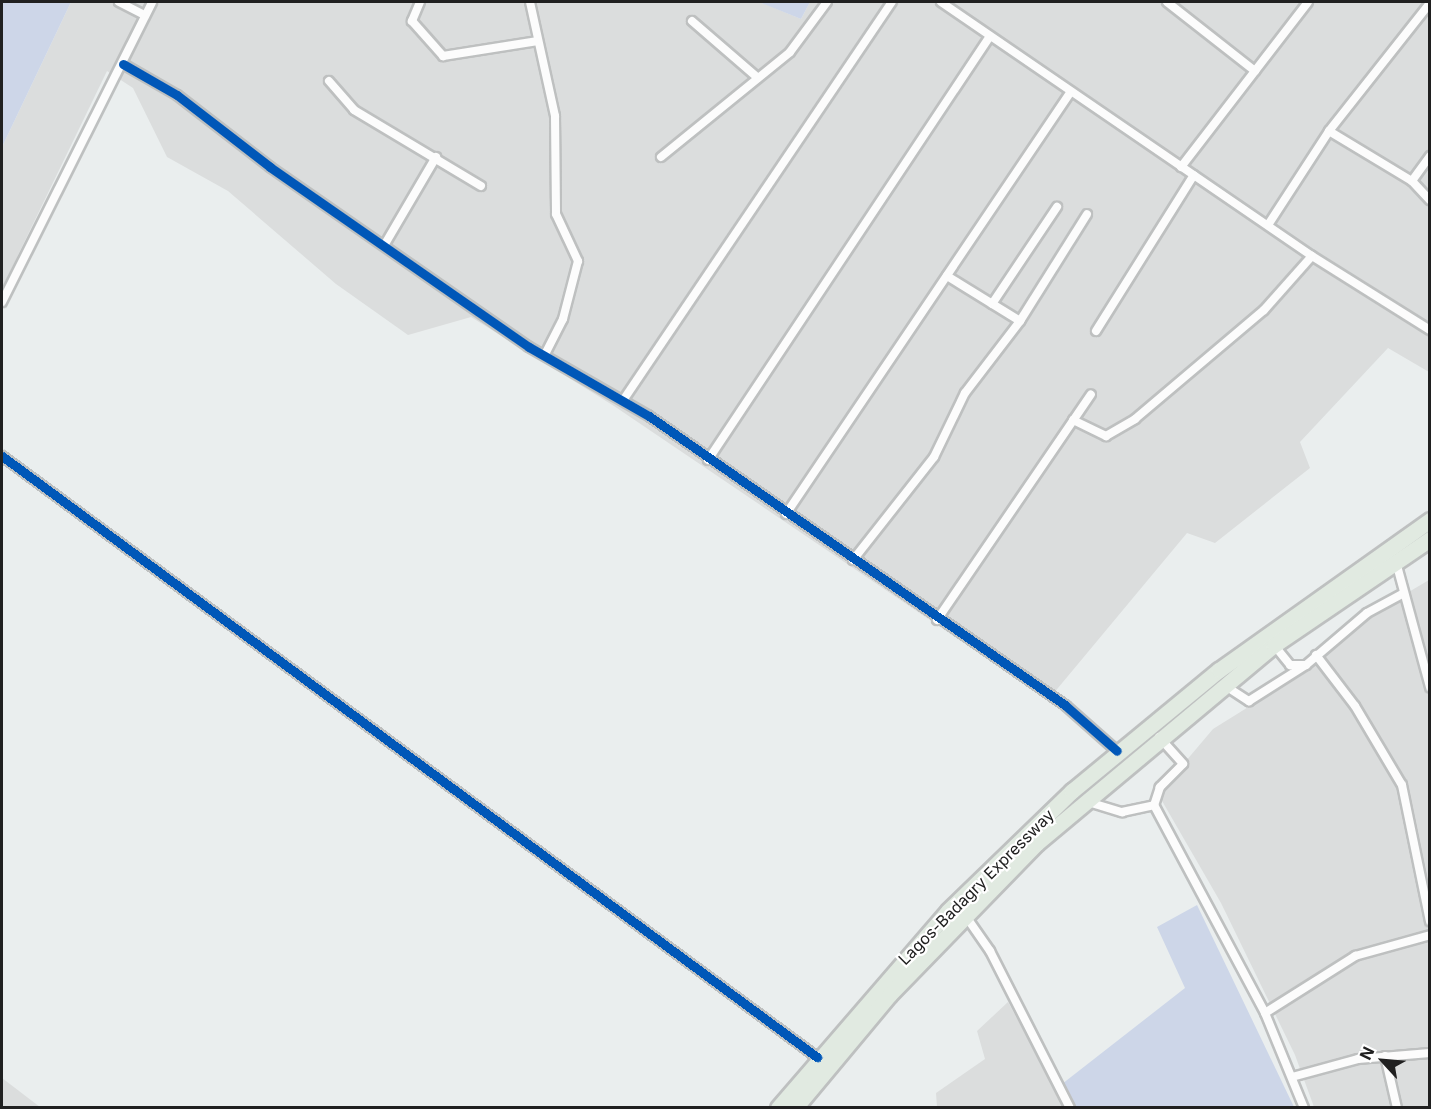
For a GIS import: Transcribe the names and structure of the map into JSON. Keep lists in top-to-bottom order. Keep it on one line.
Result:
{"streets":{"highway":["Lagos-Badagry Expressway"]},"north":"top left"}
